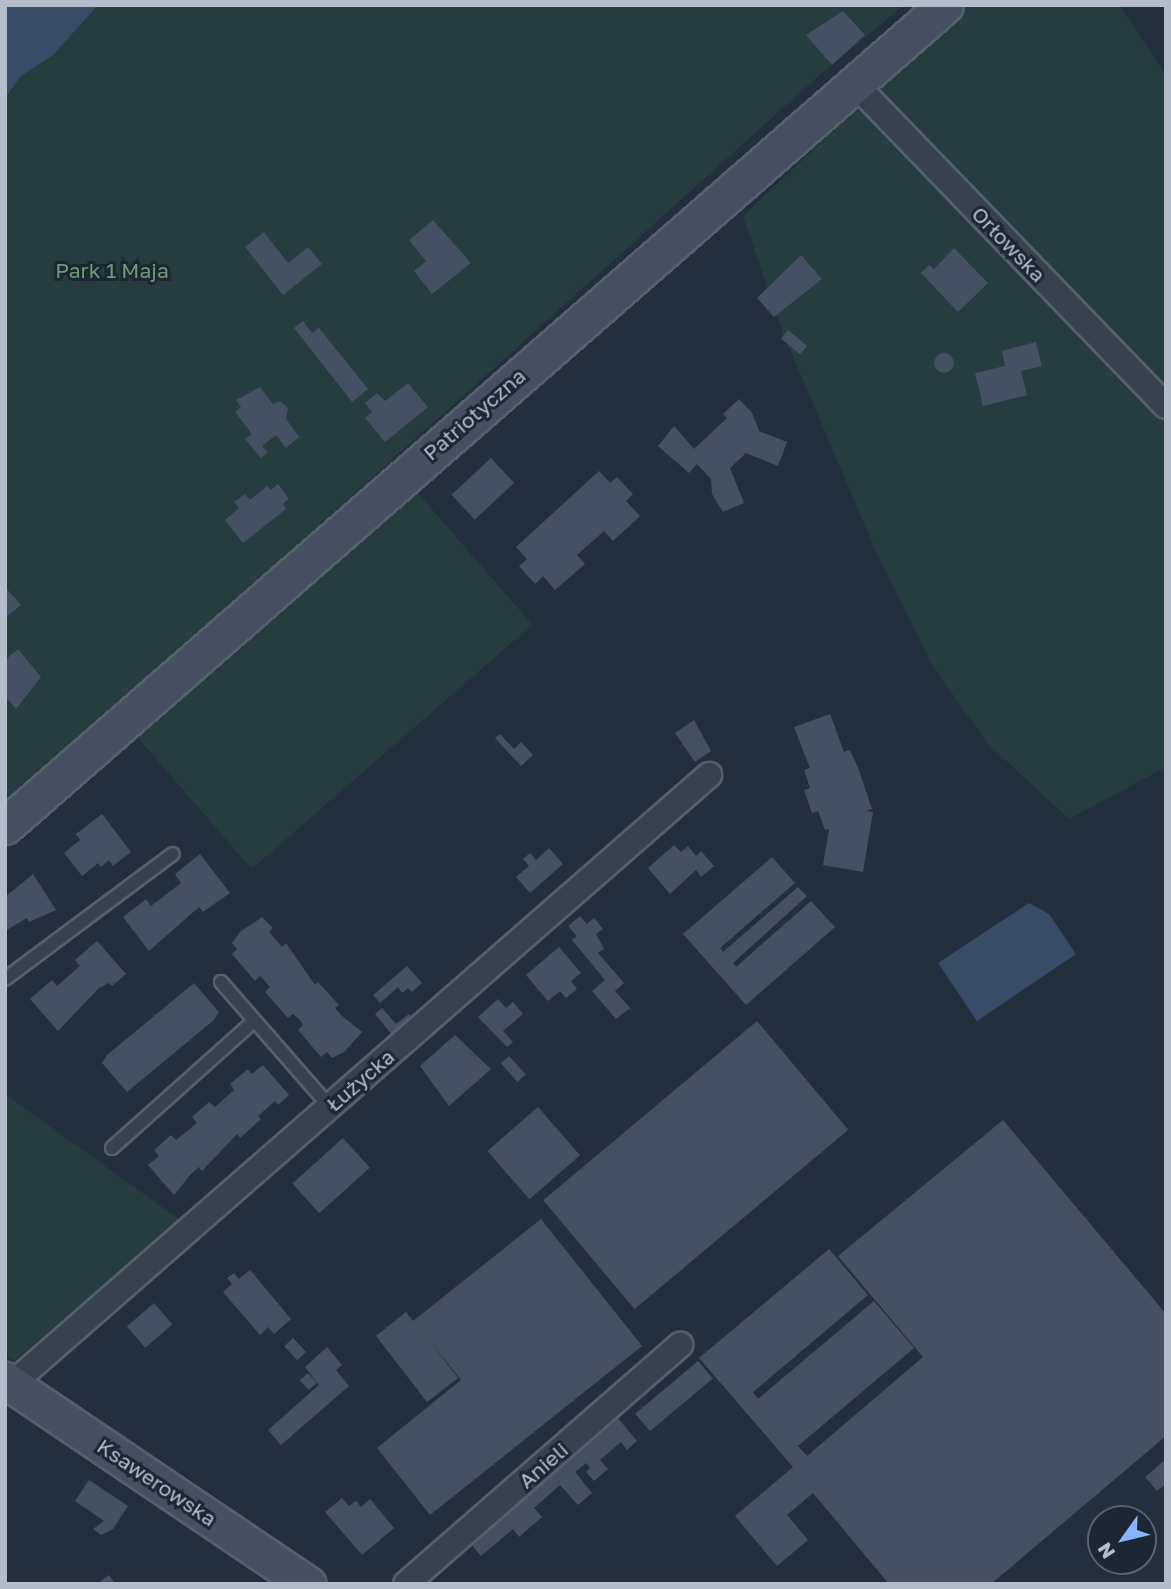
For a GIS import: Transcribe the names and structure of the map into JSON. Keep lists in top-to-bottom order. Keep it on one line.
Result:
{"streets":{"street":["Orłowska","Patriotyczna","Łużycka","Anieli","Ksawerowska"]},"crossings":[["Orłowska","Patriotyczna"],["Łużycka","Ksawerowska"]],"parks":["Park 1 Maja"],"north":"bottom left"}
